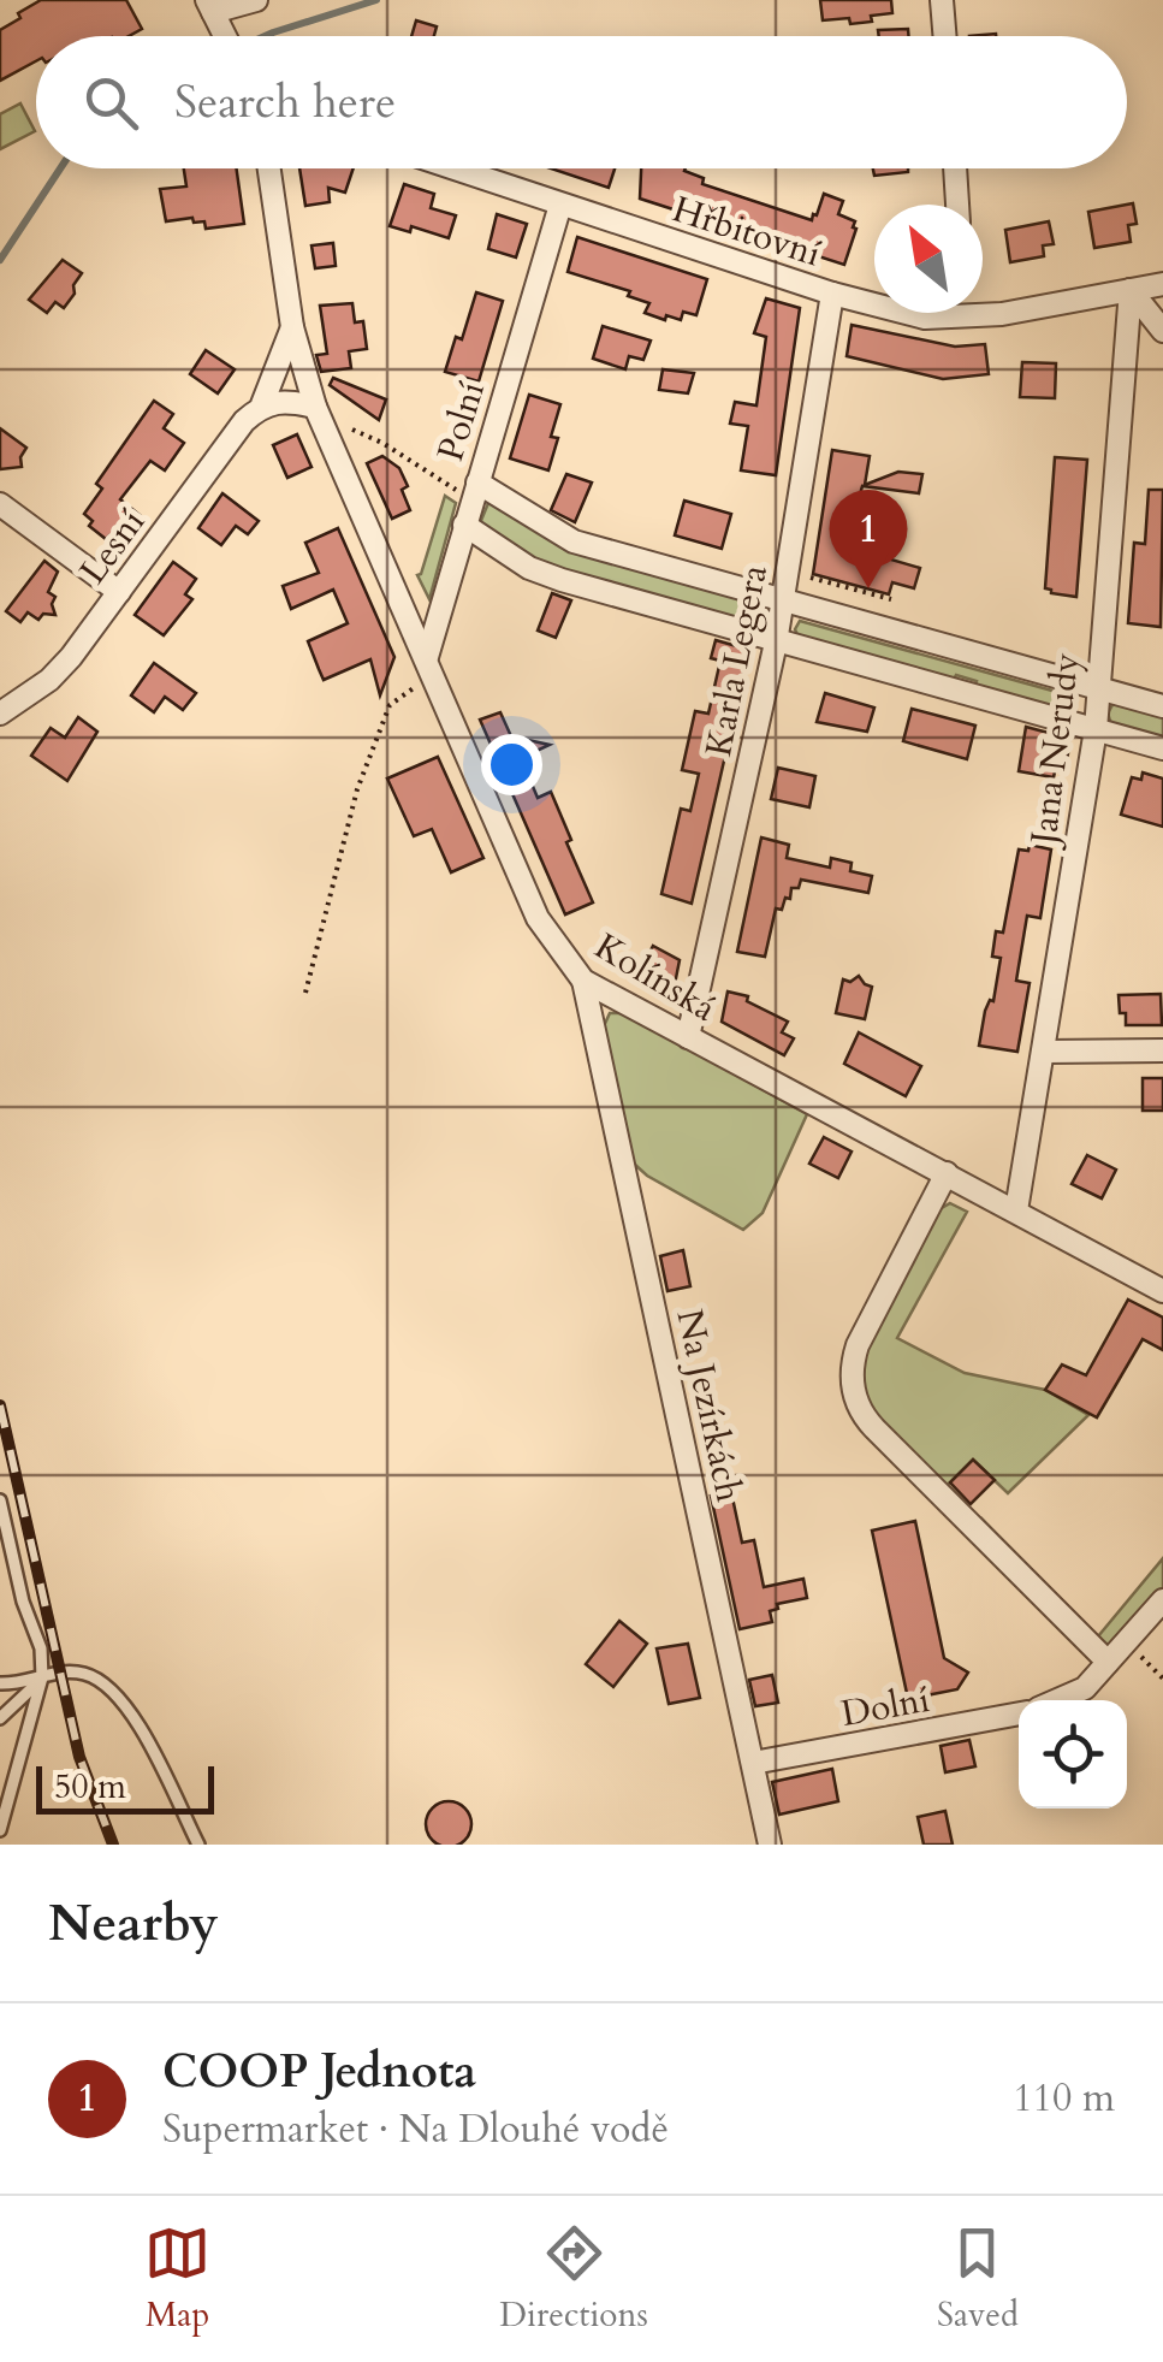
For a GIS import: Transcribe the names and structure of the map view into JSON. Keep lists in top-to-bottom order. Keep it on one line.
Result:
{"streets":{"street":["Hřbitovní","Polní","Lesní","Karla Legera","Jana Nerudy","Kolínská","Na Jezírkách","Dolní"]},"crossings":[["Hřbitovní","Polní"],["Hřbitovní","Karla Legera"],["Hřbitovní","Jana Nerudy"],["Polní","Kolínská"],["Lesní","Kolínská"],["Karla Legera","Kolínská"],["Jana Nerudy","Kolínská"],["Kolínská","Na Jezírkách"],["Na Jezírkách","Dolní"]],"scale_bar":"50 m","north":"top left","page":{"search":"Search here","pins":"1","scale":"50 m","heading":"Nearby","list":[{"mark":"1","name":"COOP Jednota","note":"Supermarket · Na Dlouhé vodě","value":"110 m"}],"nav":["Map","Directions","Saved"]}}
